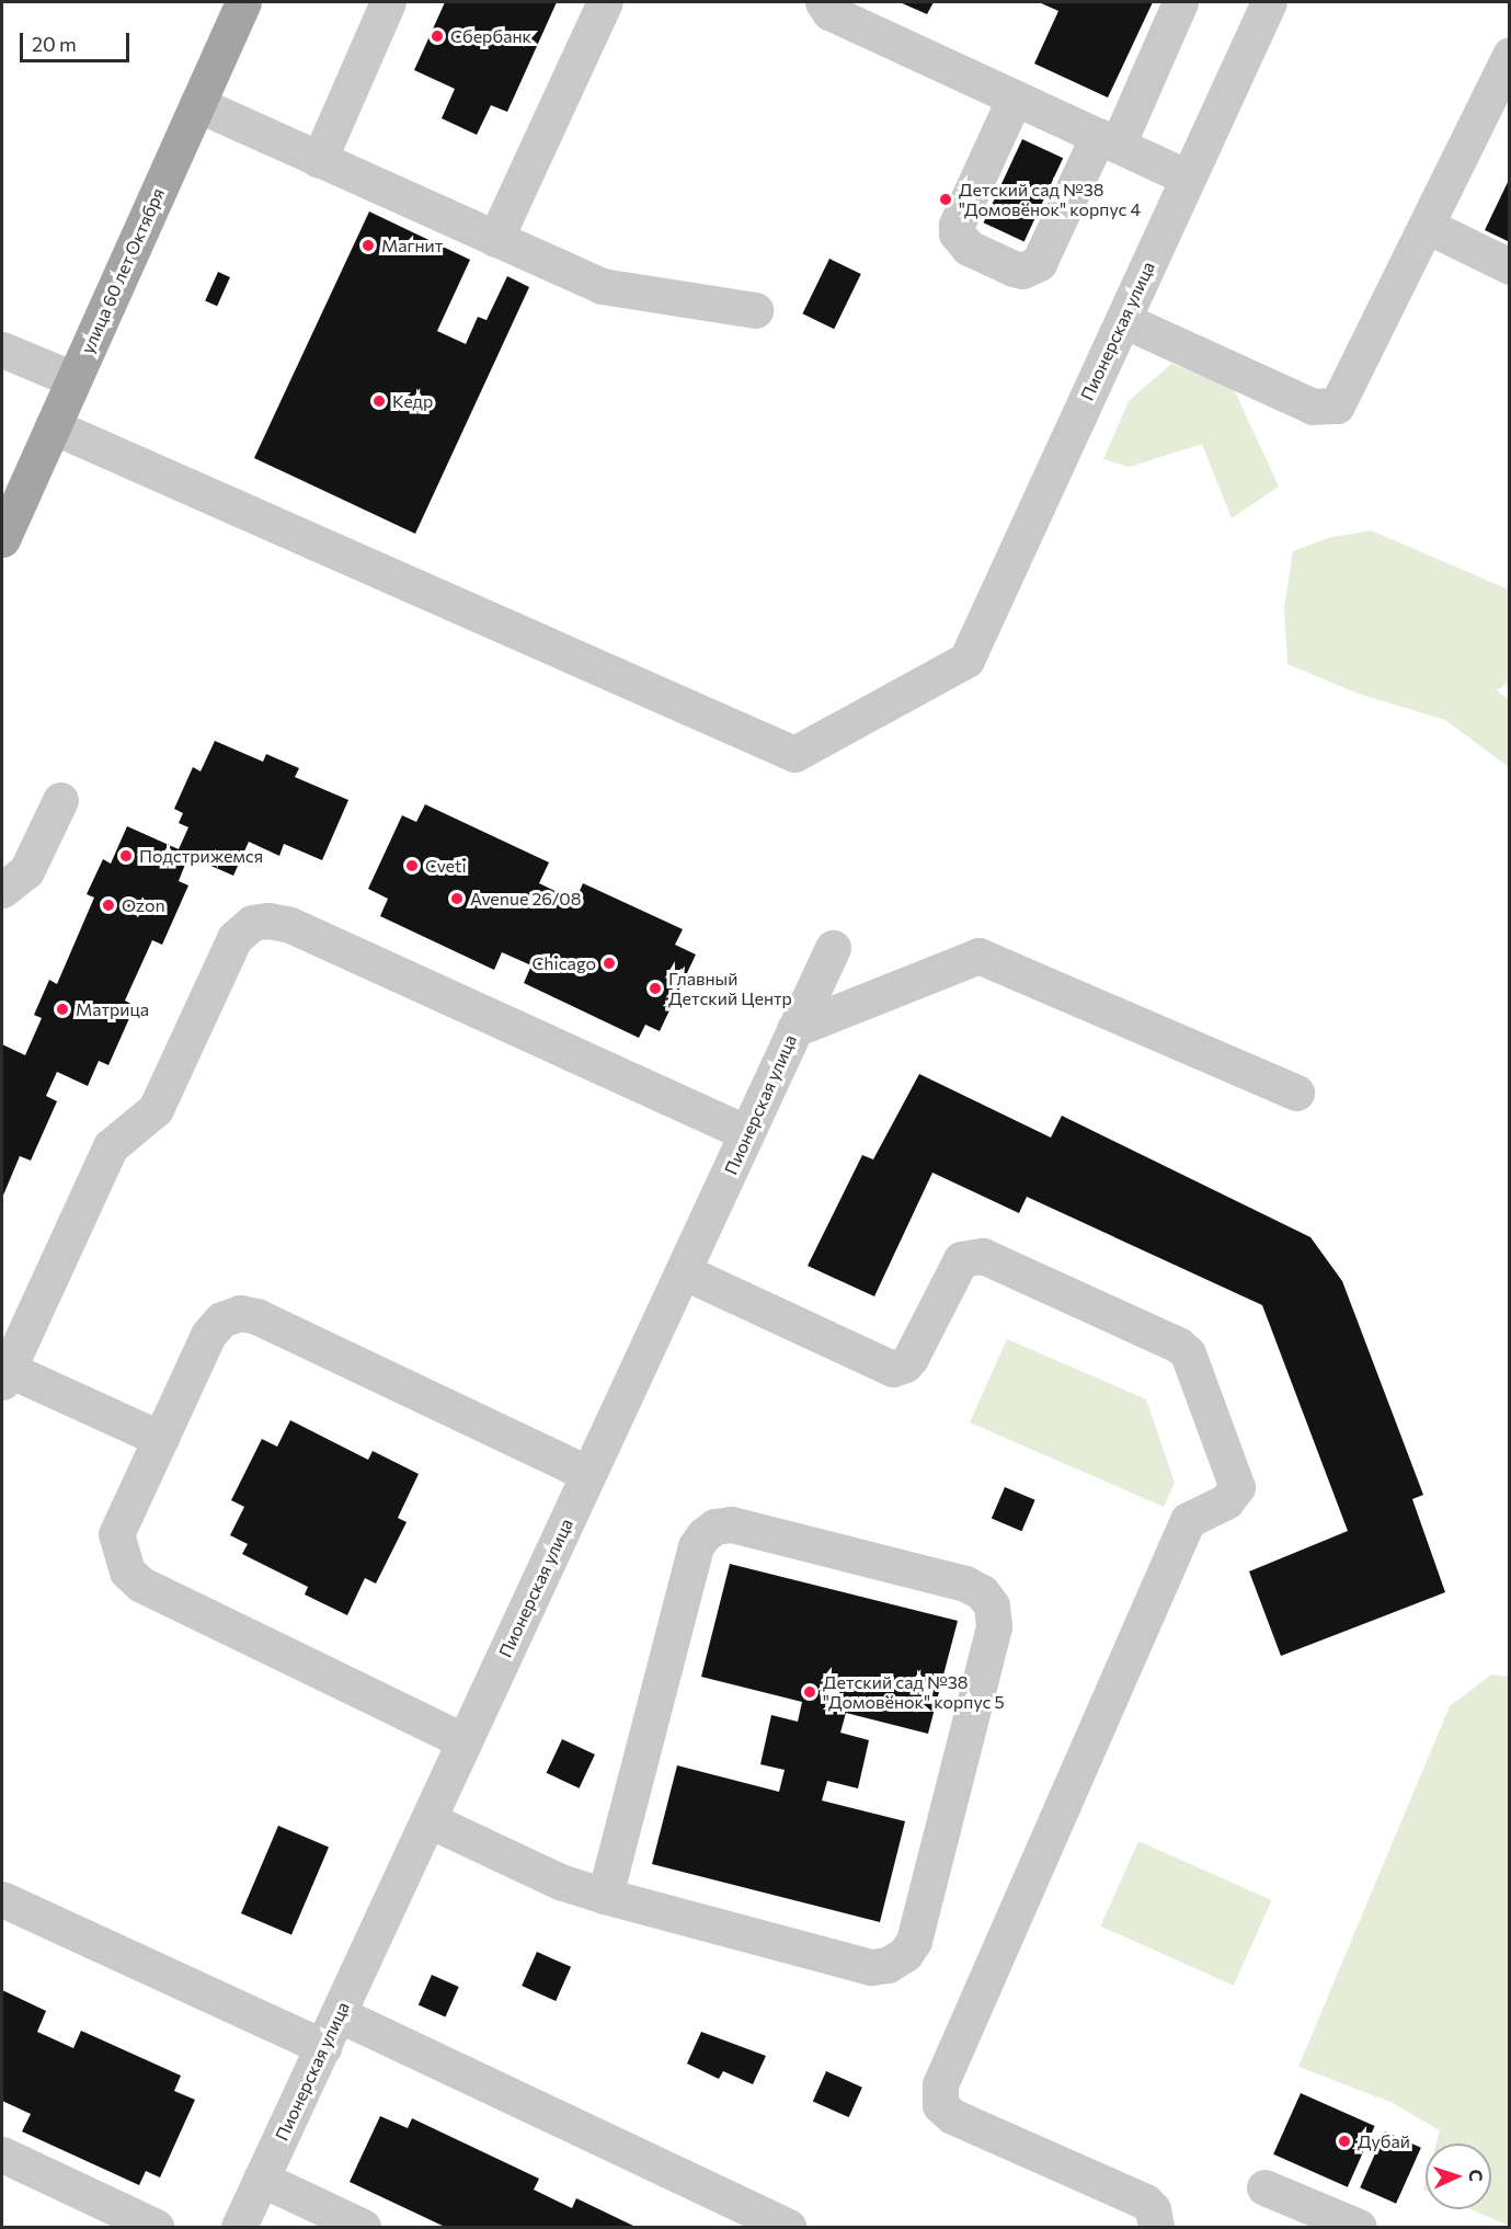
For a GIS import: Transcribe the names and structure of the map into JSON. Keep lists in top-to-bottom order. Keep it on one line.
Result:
{"streets":{"main road":["улица 60 лет Октября"],"street":["Пионерская улица"]},"crossings":[["улица 60 лет Октября","Пионерская улица"]],"places":["Сбербанк","Детский сад №38 \"Домовёнок\" корпус 4","Магнит","Кедр","Подстрижемся","Cveti","Avenue 26/08","Ozon","Chicago","Главный Детский Центр","Матрица","Детский сад №38 \"Домовёнок\" корпус 5","Дубай"],"scale_bar":"20 m","north":"right"}
